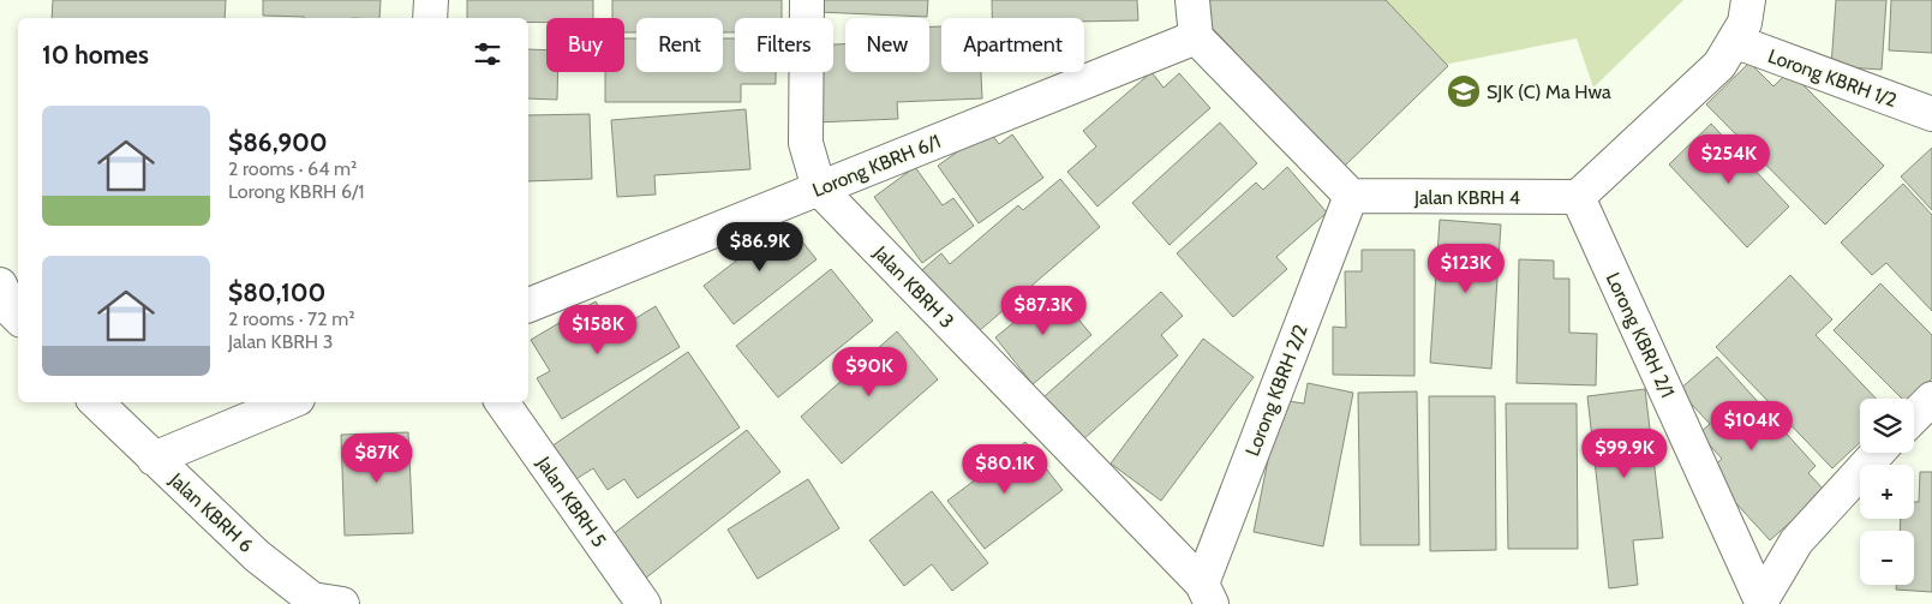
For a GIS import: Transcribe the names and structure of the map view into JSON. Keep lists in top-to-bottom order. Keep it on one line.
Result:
{"streets":{"street":["Lorong KBRH 1/2","Lorong KBRH 6/1","Jalan KBRH 4","Jalan KBRH 3","Lorong KBRH 2/1","Lorong KBRH 2/2","Jalan KBRH 5","Jalan KBRH 6"]},"crossings":[["Lorong KBRH 6/1","Jalan KBRH 3"],["Jalan KBRH 4","Lorong KBRH 2/1"],["Jalan KBRH 4","Lorong KBRH 2/2"],["Jalan KBRH 3","Lorong KBRH 2/2"]],"places":{"school or university":["SJK (C) Ma Hwa"]},"page":{"chip":["Buy","Rent","Filters","New","Apartment"],"heading":"10 homes","list":[{"name":"$86,900","note":"2 rooms · 64 m² · Lorong KBRH 6/1"},{"name":"$80,100","note":"2 rooms · 72 m² · Jalan KBRH 3"}],"price":["$254K","$86.9K","$123K","$87.3K","$158K","$90K","$104K","$99.9K","$87K","$80.1K"],"map_buttons":["+","−"]}}
